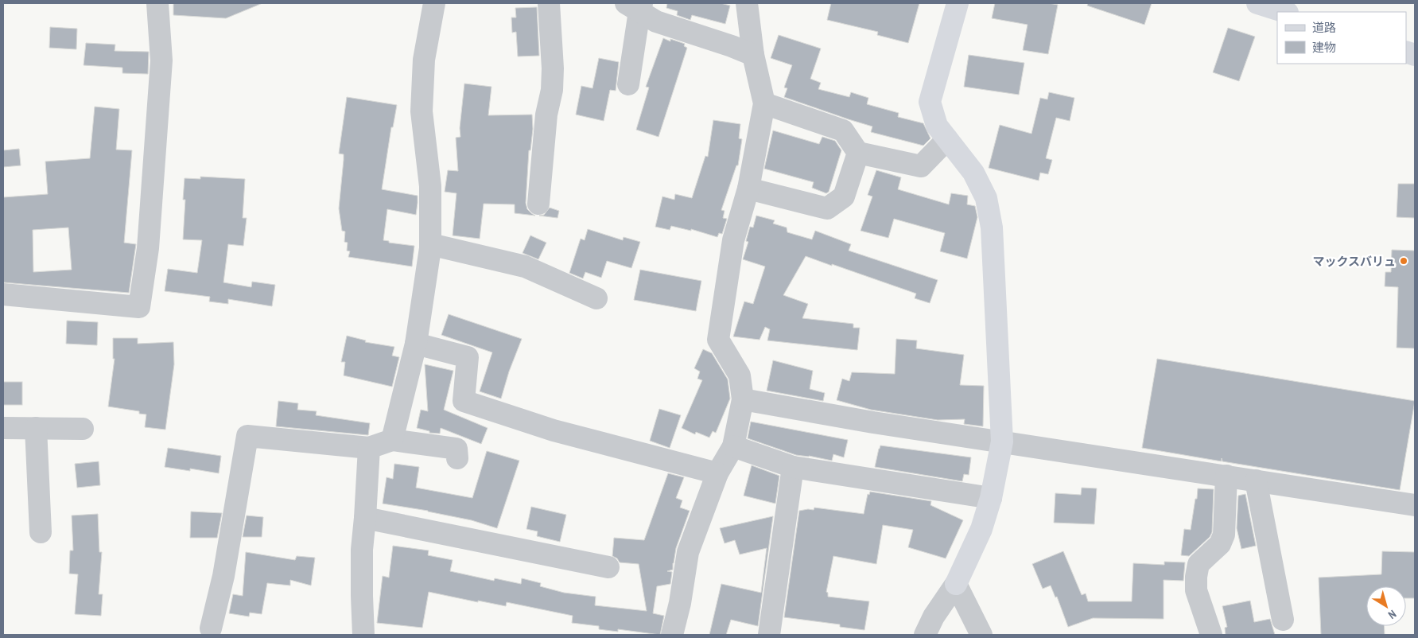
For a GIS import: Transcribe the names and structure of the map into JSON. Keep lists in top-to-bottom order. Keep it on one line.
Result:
{"places":["マックスバリュ"],"legend":["道路","建物"],"north":"bottom right"}
